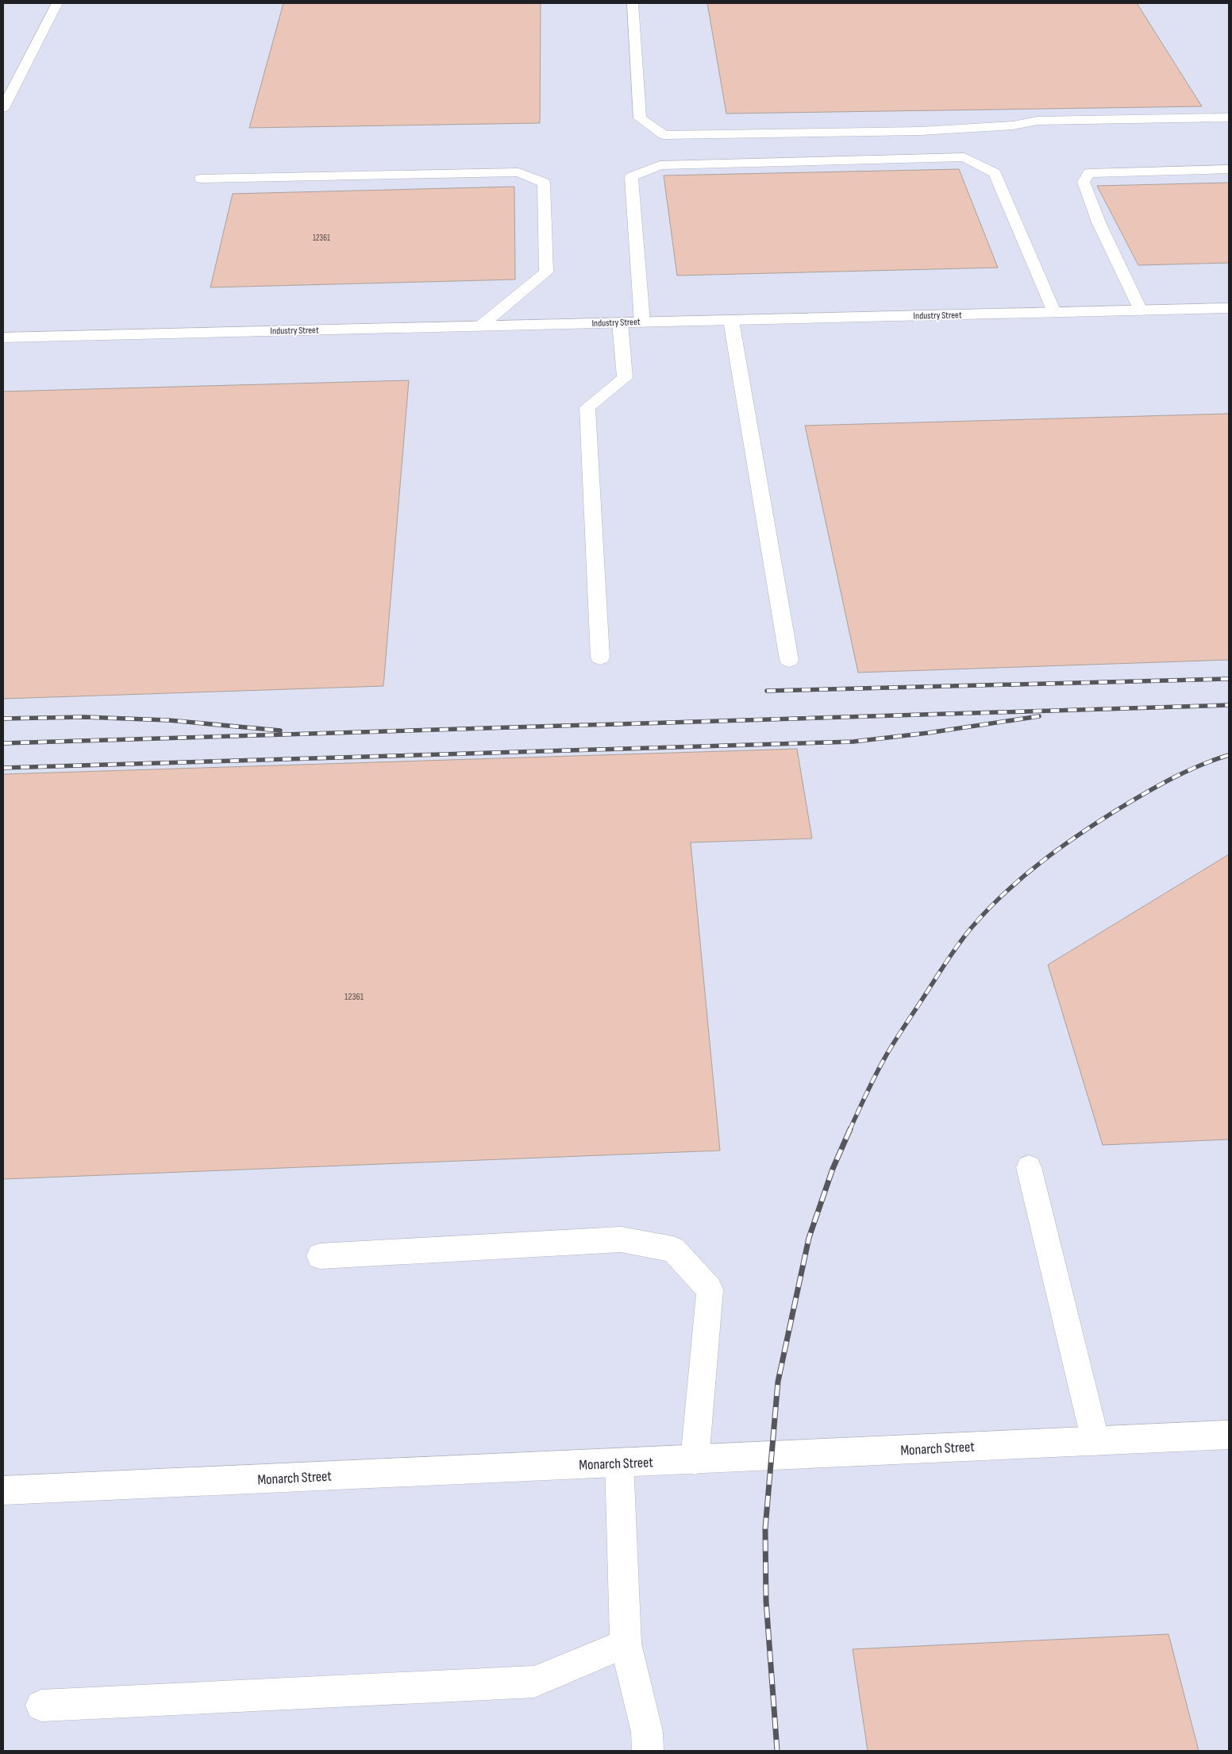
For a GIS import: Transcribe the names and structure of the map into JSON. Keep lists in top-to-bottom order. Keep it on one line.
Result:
{"streets":{"street":["Industry Street","Monarch Street"]},"house_numbers":["12361","12361"]}
